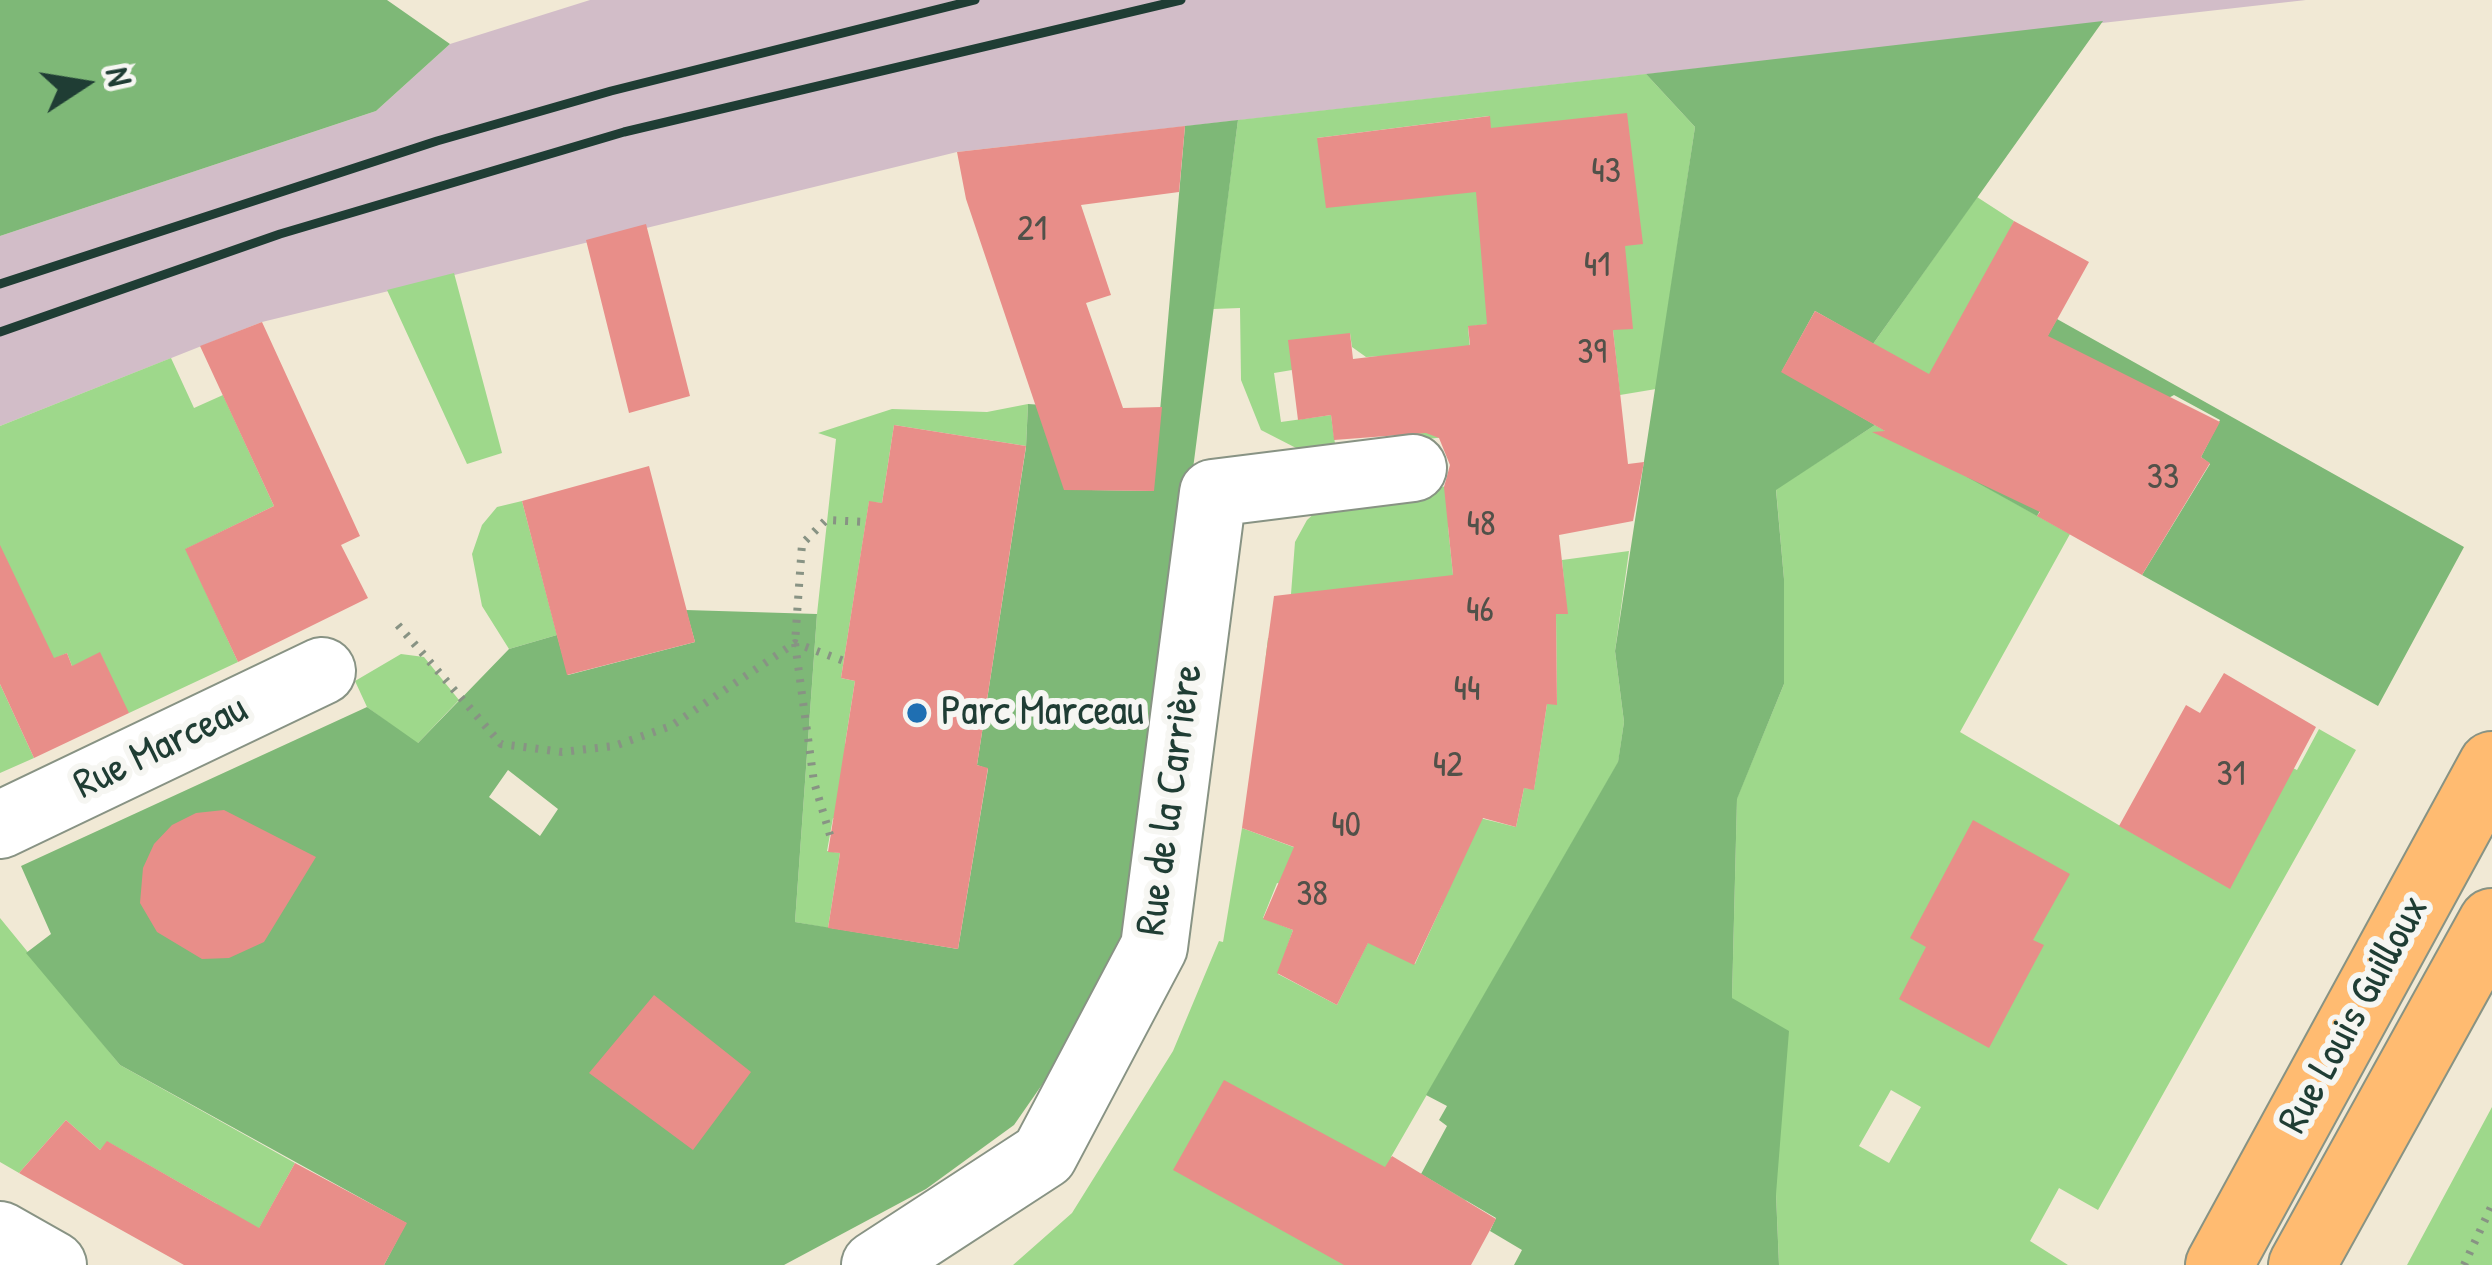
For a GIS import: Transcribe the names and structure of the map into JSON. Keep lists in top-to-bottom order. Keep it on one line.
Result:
{"streets":{"main road":["Rue Louis Guilloux"],"street":["Rue Marceau","Rue de la Carrière"]},"places":["Parc Marceau"],"house_numbers":["43","21","41","39","33","48","46","44","42","31","40","38"],"north":"right"}
